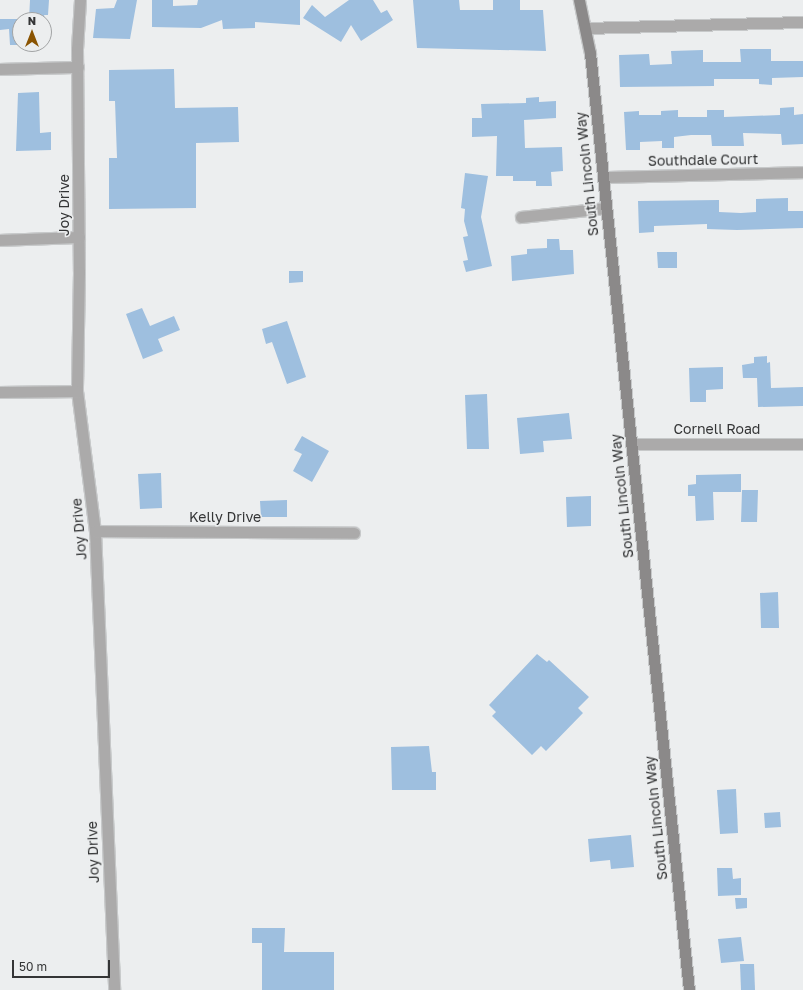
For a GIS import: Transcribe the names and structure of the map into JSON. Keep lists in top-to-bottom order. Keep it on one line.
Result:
{"streets":{"main road":["South Lincoln Way"],"street":["Southdale Court","Joy Drive","Cornell Road","Kelly Drive"]},"crossings":[["Southdale Court","South Lincoln Way"],["South Lincoln Way","Cornell Road"],["Joy Drive","Kelly Drive"]],"scale_bar":"50 m","north":"top"}
